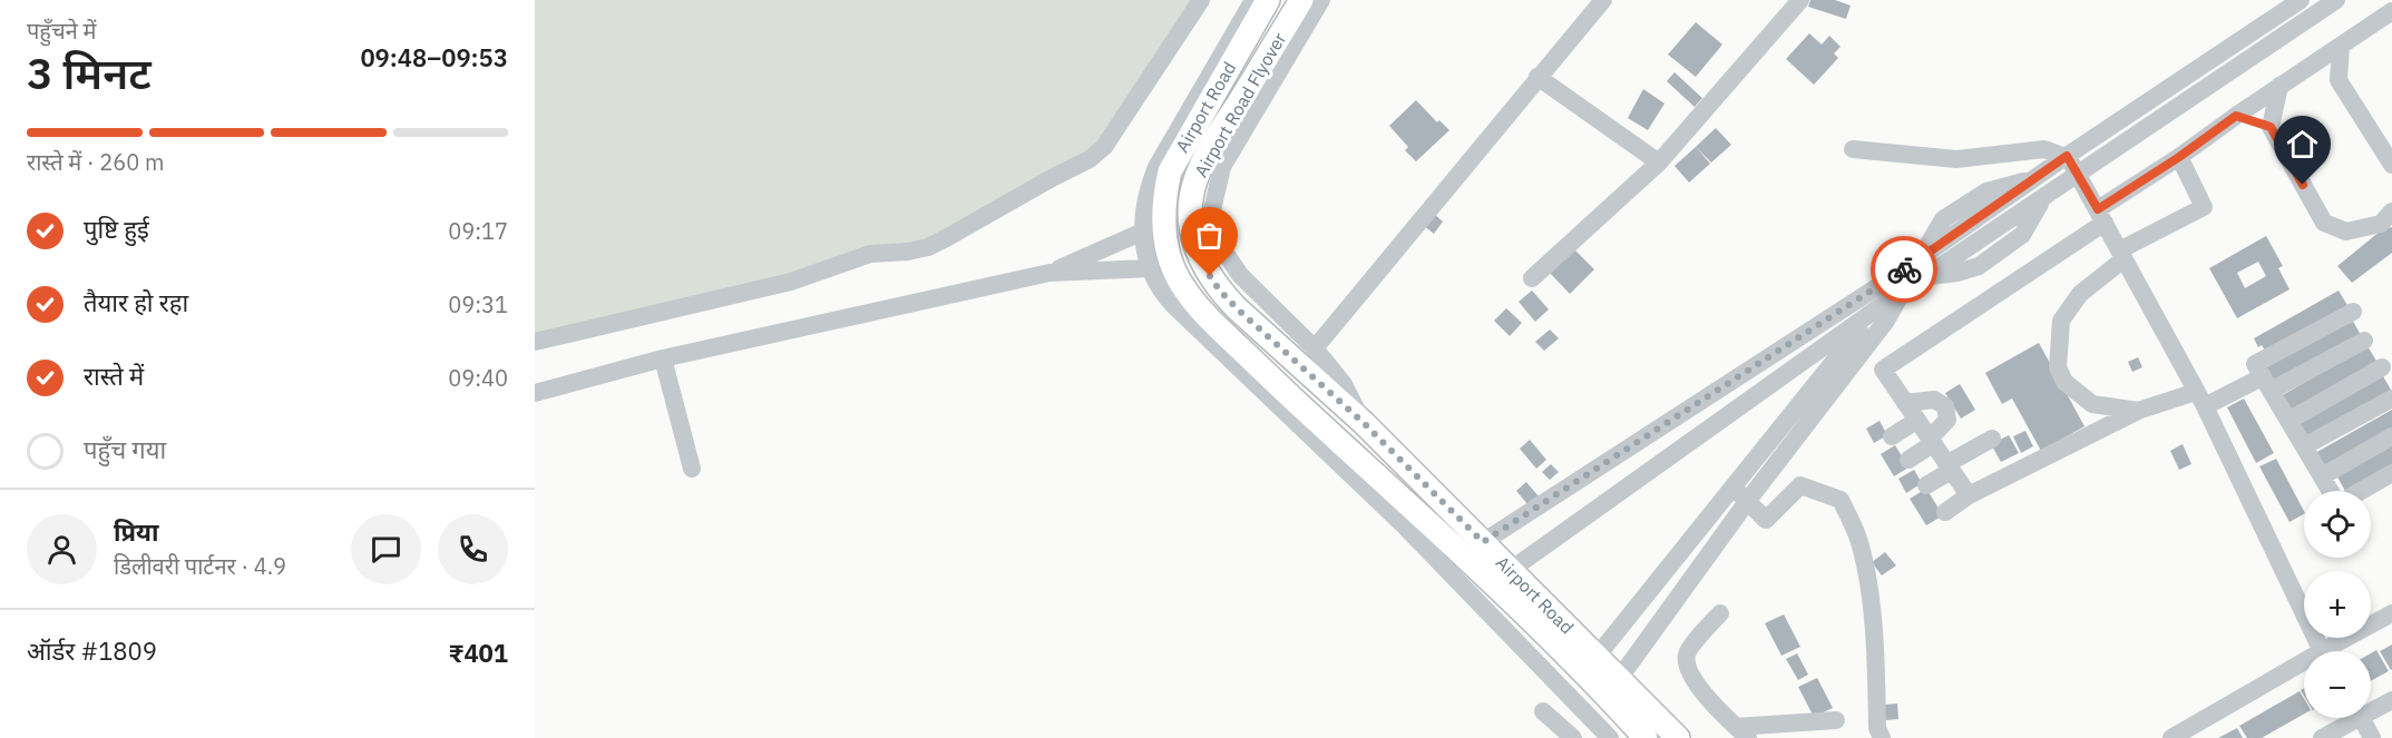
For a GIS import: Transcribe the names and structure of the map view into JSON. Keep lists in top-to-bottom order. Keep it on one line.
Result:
{"streets":{"main road":["Airport Road Flyover","Airport Road"]},"crossings":[["Airport Road Flyover","Airport Road"]],"page":{"heading":["3 मिनट","पहुँचने में","09:48–09:53"],"panel":["प्रिया","डिलीवरी पार्टनर · 4.9","ऑर्डर #1809","₹401"],"bar":"रास्ते में · 260 m","list":[["पुष्टि हुई","09:17"],["तैयार हो रहा","09:31"],["रास्ते में","09:40"],"पहुँच गया"],"map_buttons":["+","−"]}}
